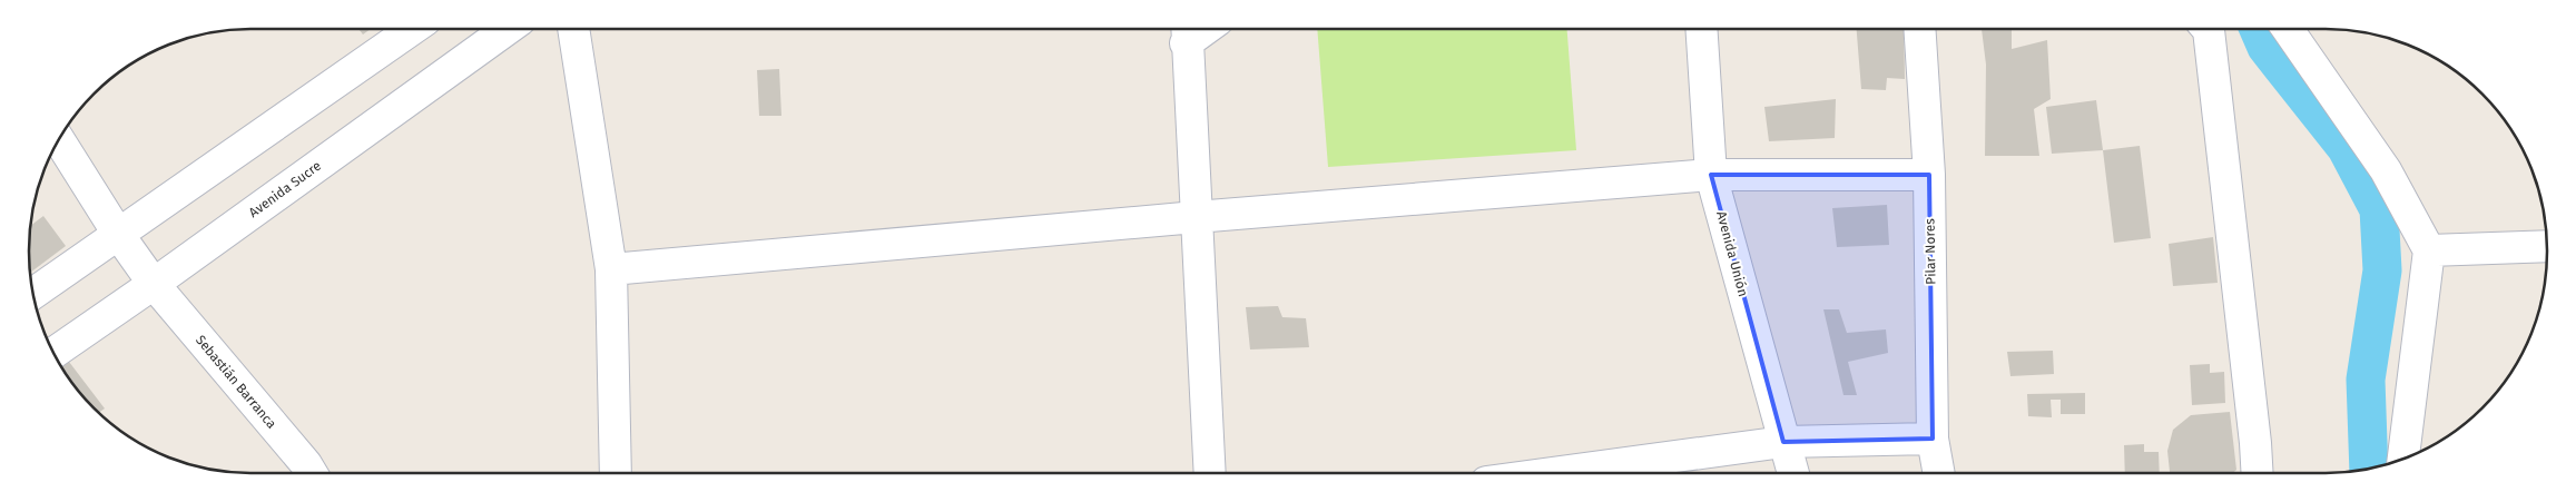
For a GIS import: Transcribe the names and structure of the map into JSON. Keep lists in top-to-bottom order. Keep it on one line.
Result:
{"streets":{"street":["Avenida Sucre","Pilar Nores","Avenida Unión","Sebastián Barranca"]},"crossings":[["Avenida Sucre","Sebastián Barranca"]]}
